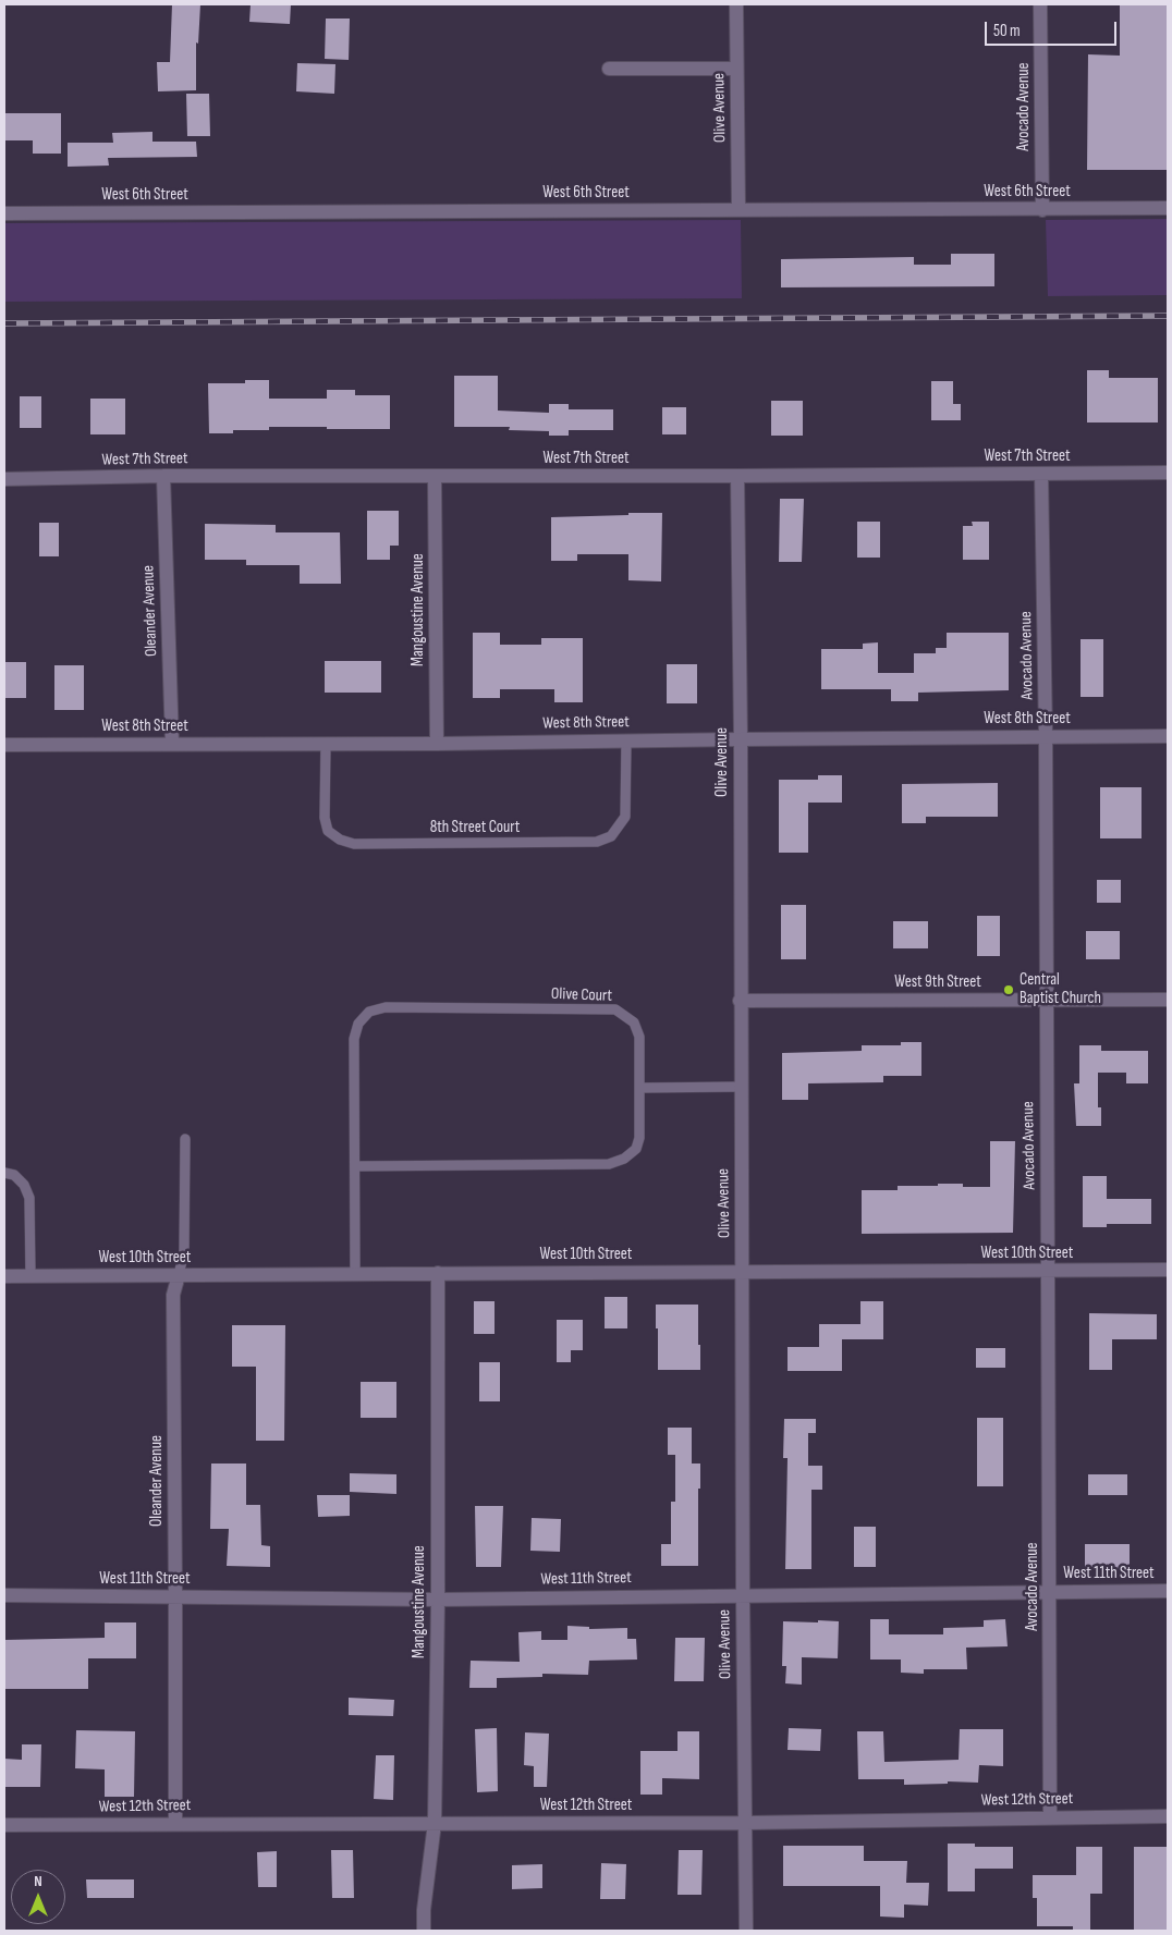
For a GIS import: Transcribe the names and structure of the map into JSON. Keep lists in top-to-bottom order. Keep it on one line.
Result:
{"streets":{"street":["Avocado Avenue","Olive Avenue","West 6th Street","West 7th Street","Mangoustine Avenue","Oleander Avenue","West 8th Street","West 9th Street","West 10th Street","West 11th Street","West 12th Street"],"lane":["8th Street Court","Olive Court"]},"crossings":[["Avocado Avenue","West 6th Street"],["Avocado Avenue","West 7th Street"],["Avocado Avenue","West 8th Street"],["Avocado Avenue","West 9th Street"],["Avocado Avenue","West 10th Street"],["Avocado Avenue","West 11th Street"],["Avocado Avenue","West 12th Street"],["Olive Avenue","West 6th Street"],["Olive Avenue","West 7th Street"],["Olive Avenue","West 8th Street"],["Olive Avenue","West 9th Street"],["Olive Avenue","West 10th Street"],["Olive Avenue","West 11th Street"],["Olive Avenue","West 12th Street"],["West 7th Street","Mangoustine Avenue"],["West 7th Street","Oleander Avenue"],["Mangoustine Avenue","West 8th Street"],["Mangoustine Avenue","West 10th Street"],["Mangoustine Avenue","West 11th Street"],["Mangoustine Avenue","West 12th Street"],["Oleander Avenue","West 8th Street"],["Oleander Avenue","West 10th Street"],["Oleander Avenue","West 11th Street"],["Oleander Avenue","West 12th Street"],["West 8th Street","8th Street Court"],["Olive Court","West 10th Street"]],"places":["Central Baptist Church"],"scale_bar":"50 m","north":"top"}
